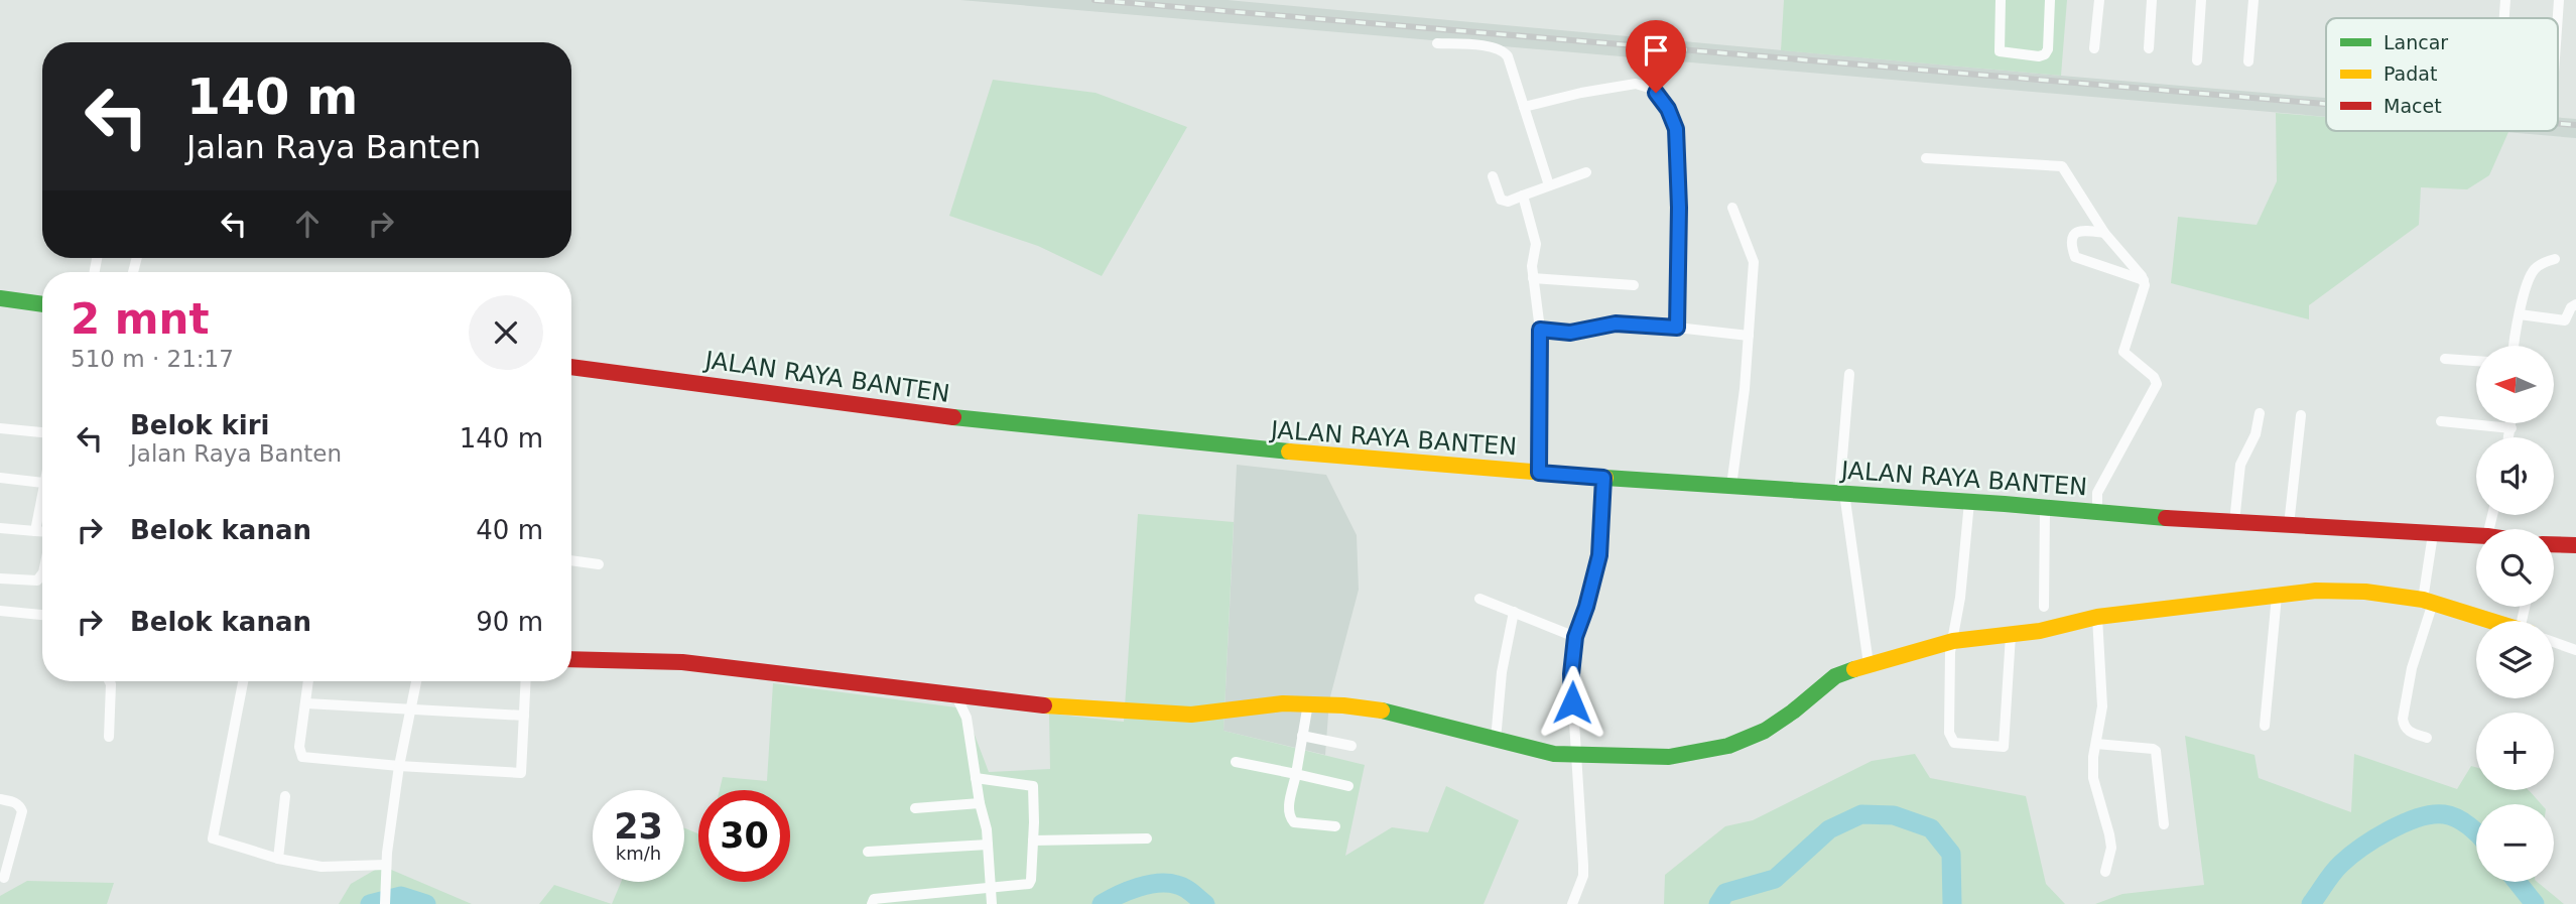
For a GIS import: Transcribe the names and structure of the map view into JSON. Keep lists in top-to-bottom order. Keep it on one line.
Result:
{"streets":{"main road":["JALAN RAYA BANTEN"]},"legend":["Lancar","Padat","Macet"],"north":"left","page":{"turn":["140 m","Jalan Raya Banten"],"heading":["2 mnt","510 m · 21:17"],"map_buttons":["+","−"],"list":[{"name":"Belok kiri","note":"Jalan Raya Banten","value":"140 m"},{"name":"Belok kanan","value":"40 m"},{"name":"Belok kanan","value":"90 m"}],"speed":"23 km/h","limit":"30"}}
